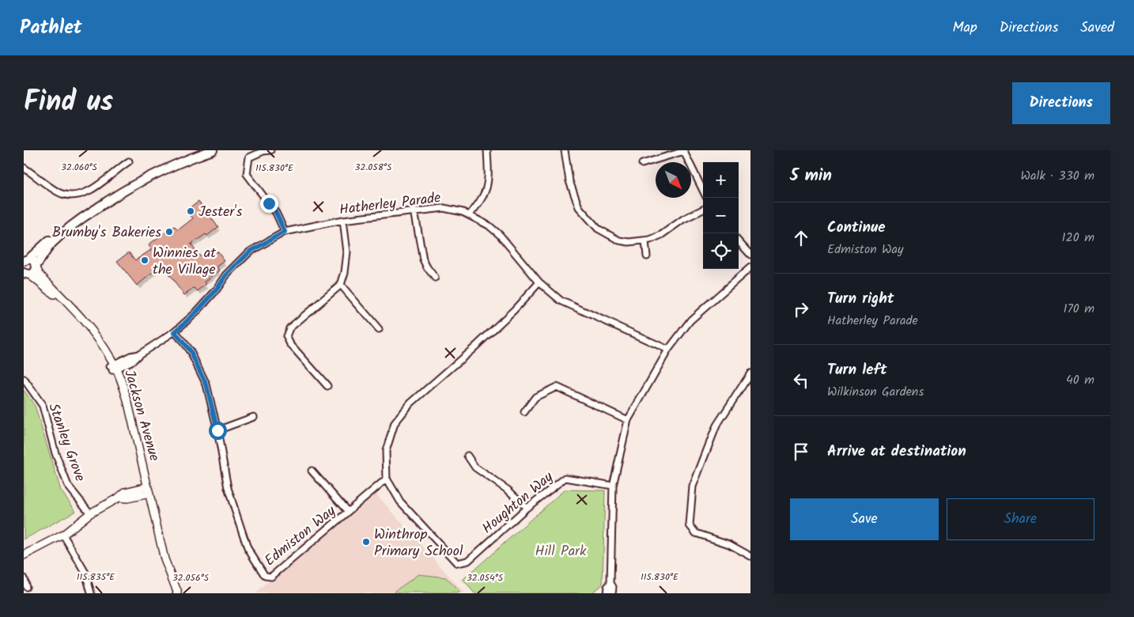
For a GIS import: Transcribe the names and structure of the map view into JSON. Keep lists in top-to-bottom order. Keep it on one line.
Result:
{"streets":{"street":["Hatherley Parade","Jackson Avenue","Stanley Grove","Houghton Way","Edmiston Way"]},"crossings":[["Hatherley Parade","Jackson Avenue"],["Hatherley Parade","Houghton Way"],["Hatherley Parade","Edmiston Way"],["Houghton Way","Edmiston Way"]],"parks":["Hill Park"],"places":["Jester's","Brumby's Bakeries","Winnies at the Village","Winthrop Primary School"],"north":"bottom right","page":{"header":"Pathlet","nav":["Map","Directions","Saved"],"title":"Find us","buttons":["Directions",["Save","Share"]],"heading":["5 min","Walk · 330 m"],"map_buttons":["+","−"],"list":[["Continue","Edmiston Way","120 m"],["Turn right","Hatherley Parade","170 m"],["Turn left","Wilkinson Gardens","40 m"],"Arrive at destination"]},"coordinates":["32.060°S","32.058°S","115.830°E","115.835°E","32.056°S","32.054°S"]}
